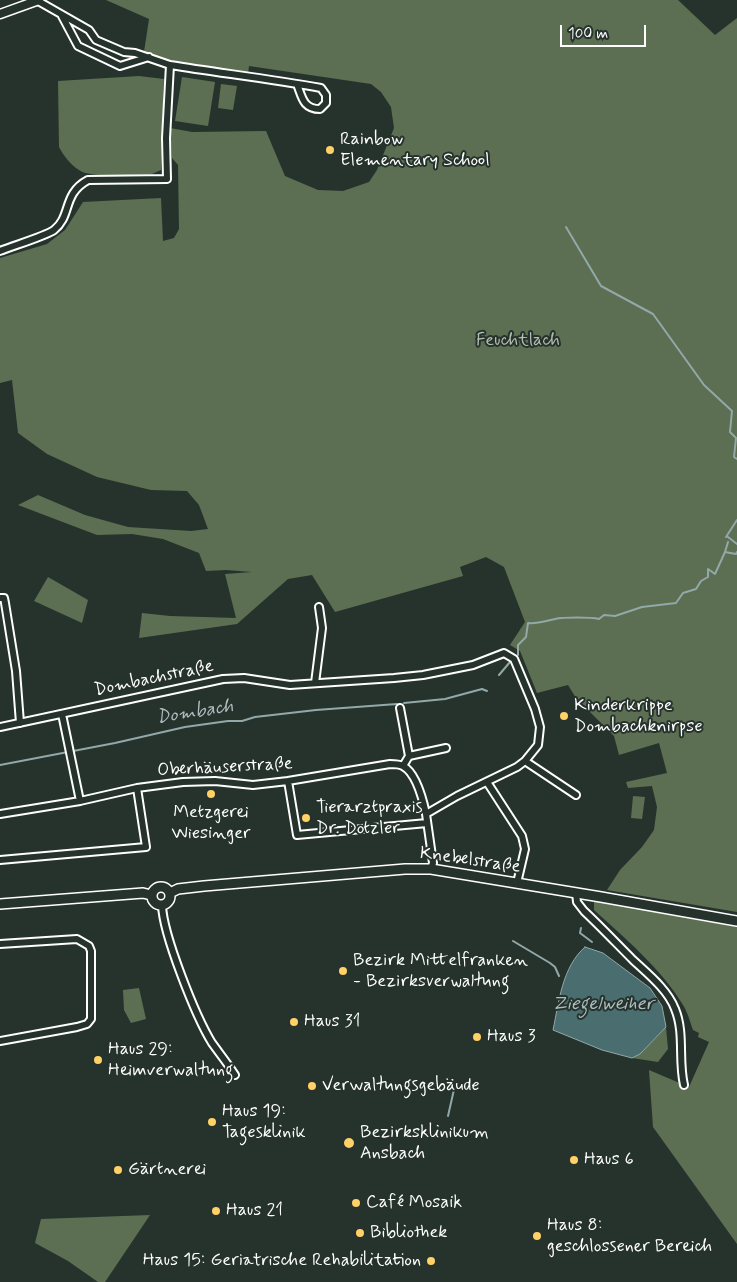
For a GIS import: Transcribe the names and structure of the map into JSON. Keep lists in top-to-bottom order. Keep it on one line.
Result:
{"streets":{"main road":["Knebelstraße"],"street":["Dombachstraße","Oberhäuserstraße"]},"water":["Dombach","Ziegelweiher"],"parks":["Feuchtlach"],"places":["Rainbow Elementary School","Kinderkrippe Dombachknirpse","Metzgerei Wiesinger","Tierarztpraxis Dr. Dotzler","Bezirk Mittelfranken - Bezirksverwaltung","Haus 31","Haus 3","Haus 29: Heimverwaltung","Verwaltungsgebäude","Haus 19: Tagesklinik","Bezirksklinikum Ansbach","Haus 6","Gärtnerei","Café Mosaik","Haus 21","Bibliothek","Haus 8: geschlossener Bereich","Haus 15: Geriatrische Rehabilitation"],"scale_bar":"100 m"}
